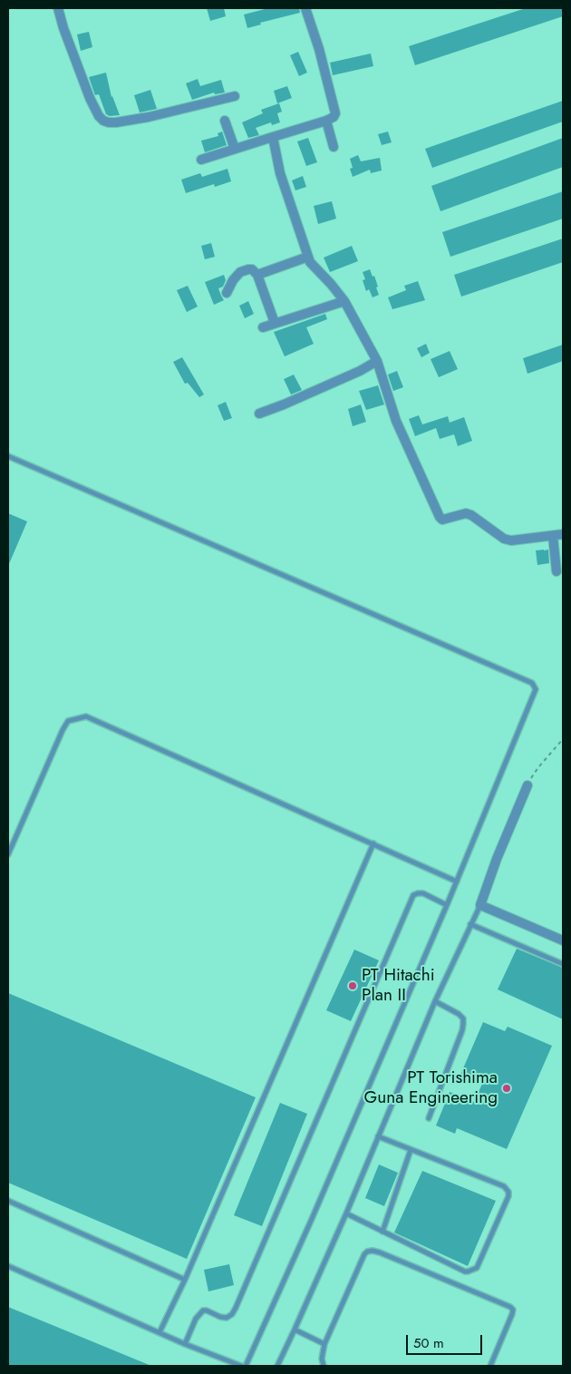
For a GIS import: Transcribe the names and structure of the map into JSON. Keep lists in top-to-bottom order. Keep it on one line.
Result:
{"places":["PT Hitachi Plan II","PT Torishima Guna Engineering"],"scale_bar":"50 m"}
